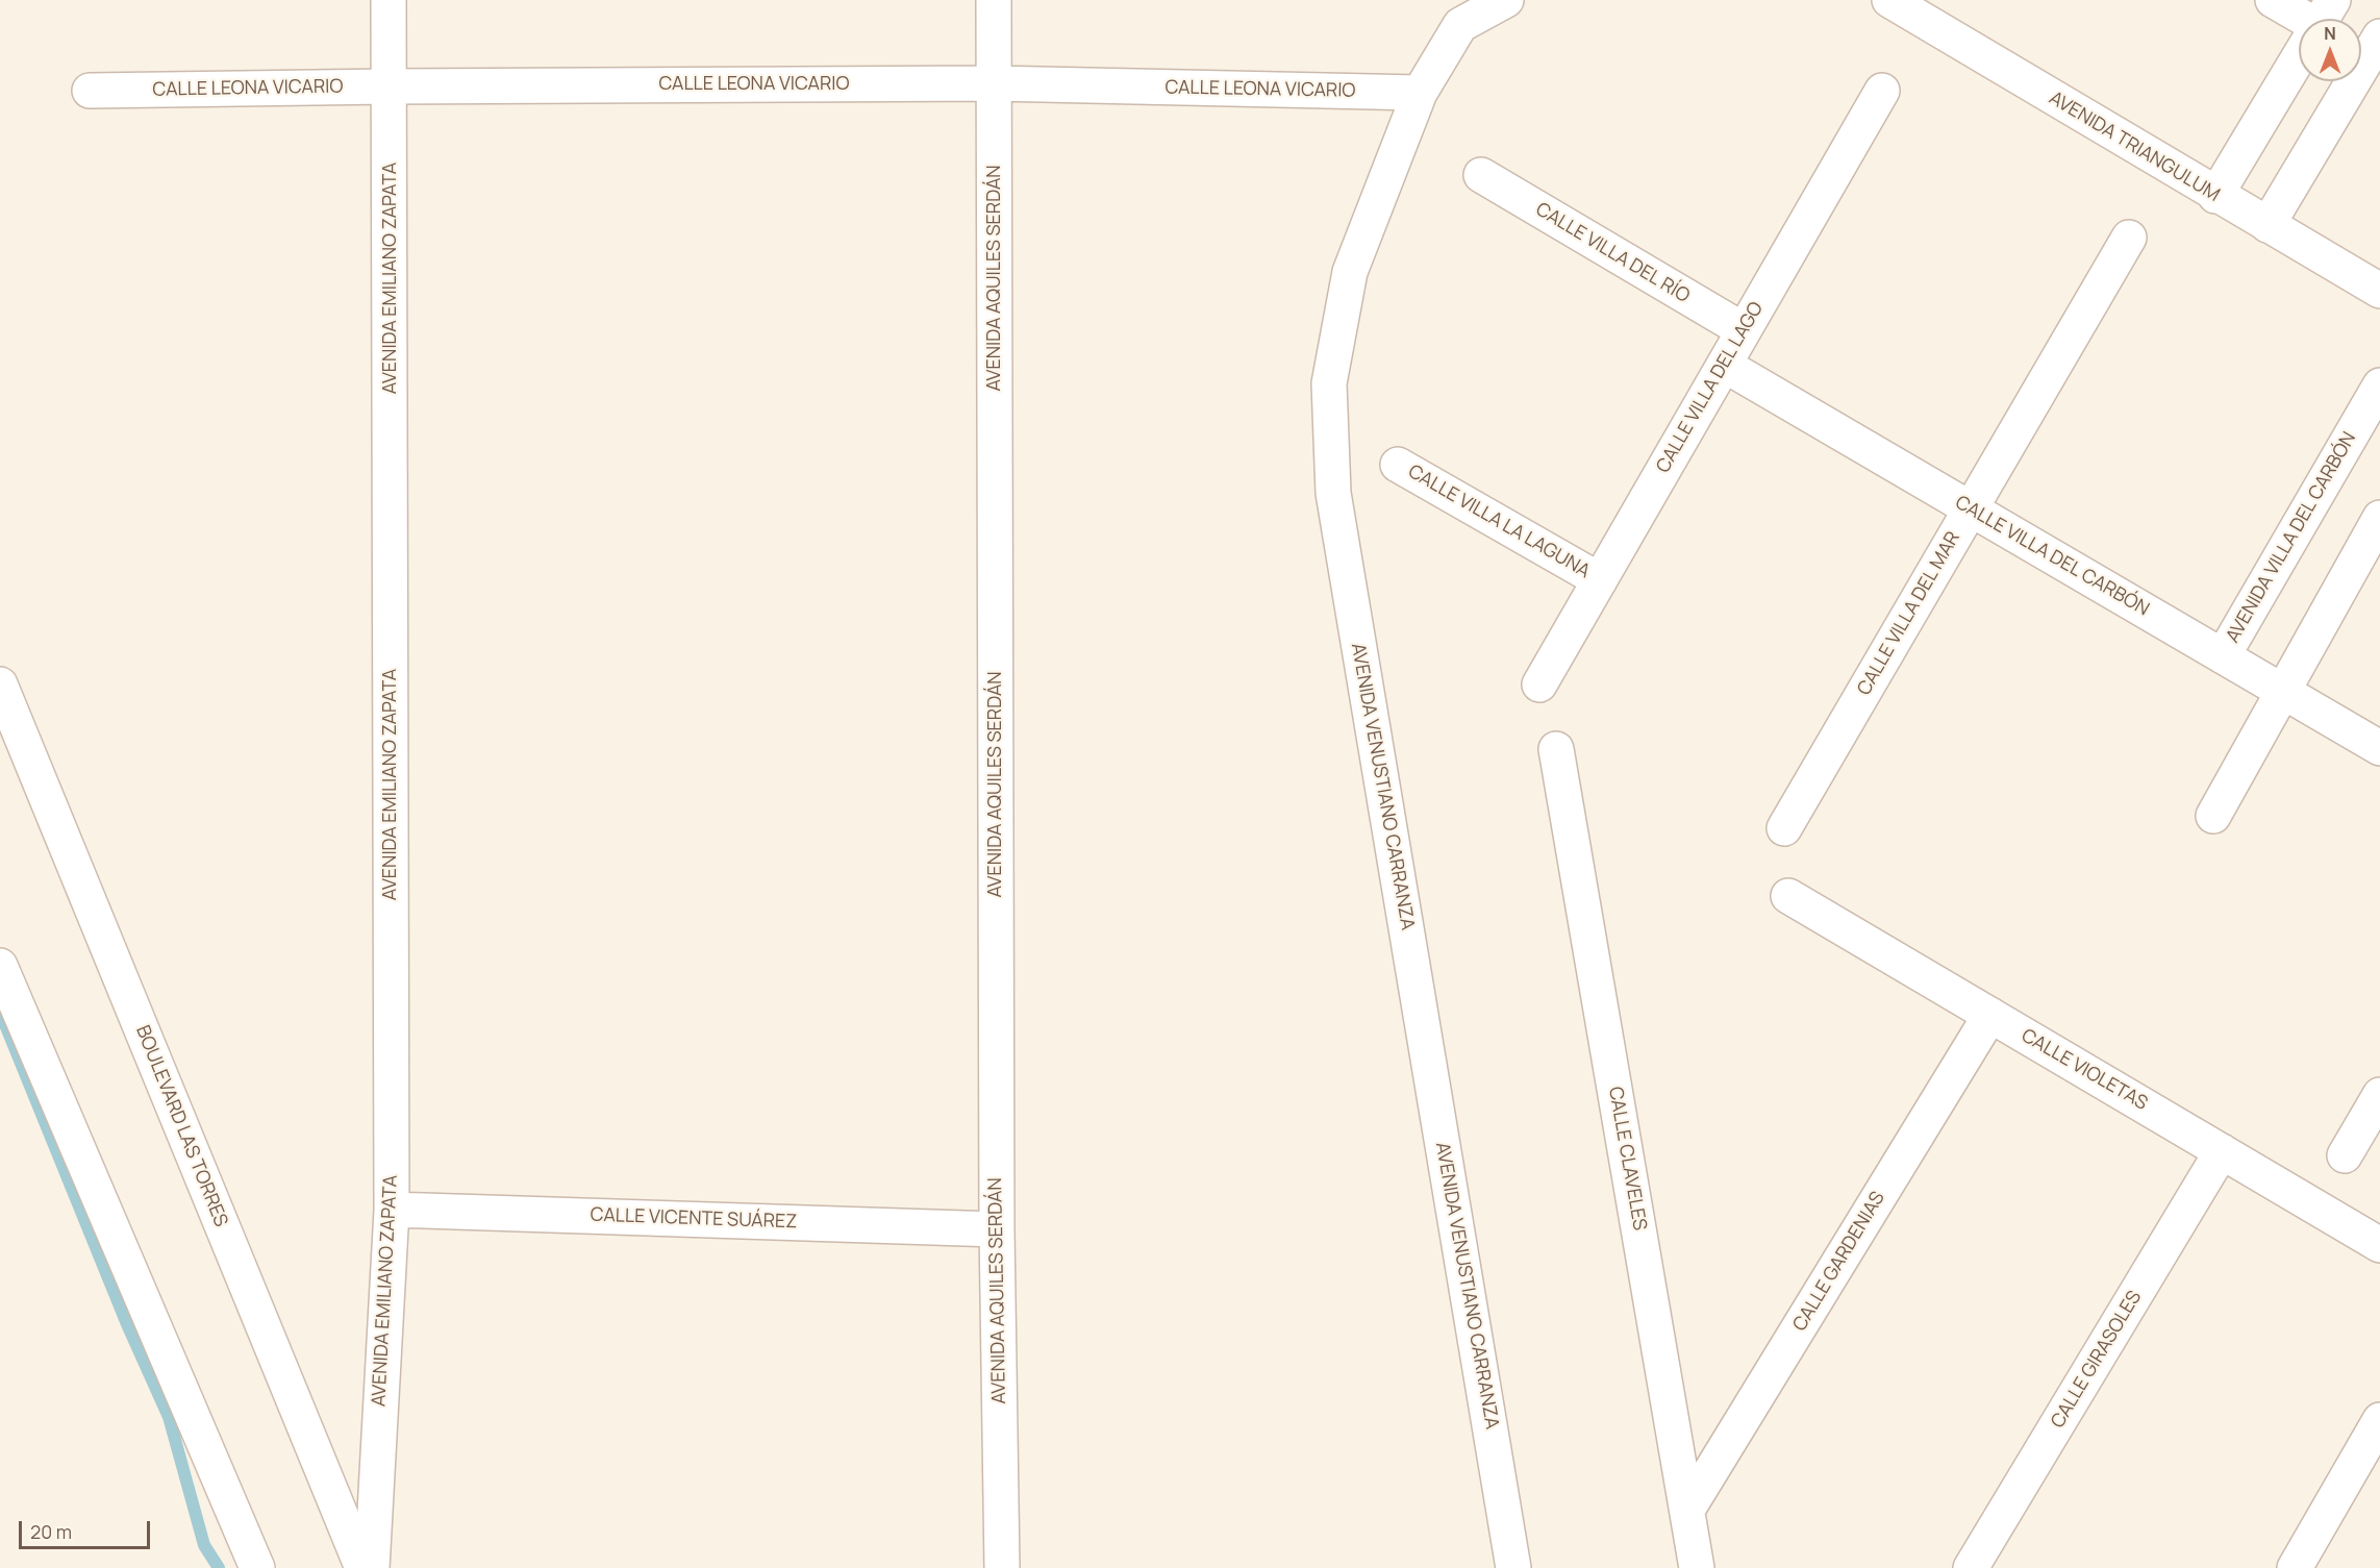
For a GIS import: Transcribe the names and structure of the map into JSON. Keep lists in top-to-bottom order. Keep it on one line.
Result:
{"streets":{"street":["CALLE LEONA VICARIO","AVENIDA TRIANGULUM","CALLE VILLA DEL RÍO","AVENIDA EMILIANO ZAPATA","AVENIDA AQUILES SERDÁN","CALLE VILLA DEL LAGO","CALLE VILLA LA LAGUNA","AVENIDA VILLA DEL CARBÓN","CALLE VILLA DEL CARBÓN","CALLE VILLA DEL MAR","AVENIDA VENUSTIANO CARRANZA","CALLE VIOLETAS","BOULEVARD LAS TORRES","CALLE CLAVELES","CALLE VICENTE SUÁREZ","CALLE GARDENIAS","CALLE GIRASOLES"]},"crossings":[["CALLE LEONA VICARIO","AVENIDA EMILIANO ZAPATA"],["CALLE LEONA VICARIO","AVENIDA AQUILES SERDÁN"],["CALLE LEONA VICARIO","AVENIDA VENUSTIANO CARRANZA"],["CALLE VILLA DEL RÍO","CALLE VILLA DEL LAGO"],["AVENIDA EMILIANO ZAPATA","CALLE VICENTE SUÁREZ"],["AVENIDA AQUILES SERDÁN","CALLE VICENTE SUÁREZ"],["CALLE VILLA DEL LAGO","CALLE VILLA LA LAGUNA"],["CALLE VILLA DEL LAGO","CALLE VILLA DEL CARBÓN"],["AVENIDA VILLA DEL CARBÓN","CALLE VILLA DEL CARBÓN"],["CALLE VILLA DEL CARBÓN","CALLE VILLA DEL MAR"],["CALLE VIOLETAS","CALLE GARDENIAS"],["CALLE VIOLETAS","CALLE GIRASOLES"],["CALLE CLAVELES","CALLE GARDENIAS"]],"scale_bar":"20 m","north":"top"}
